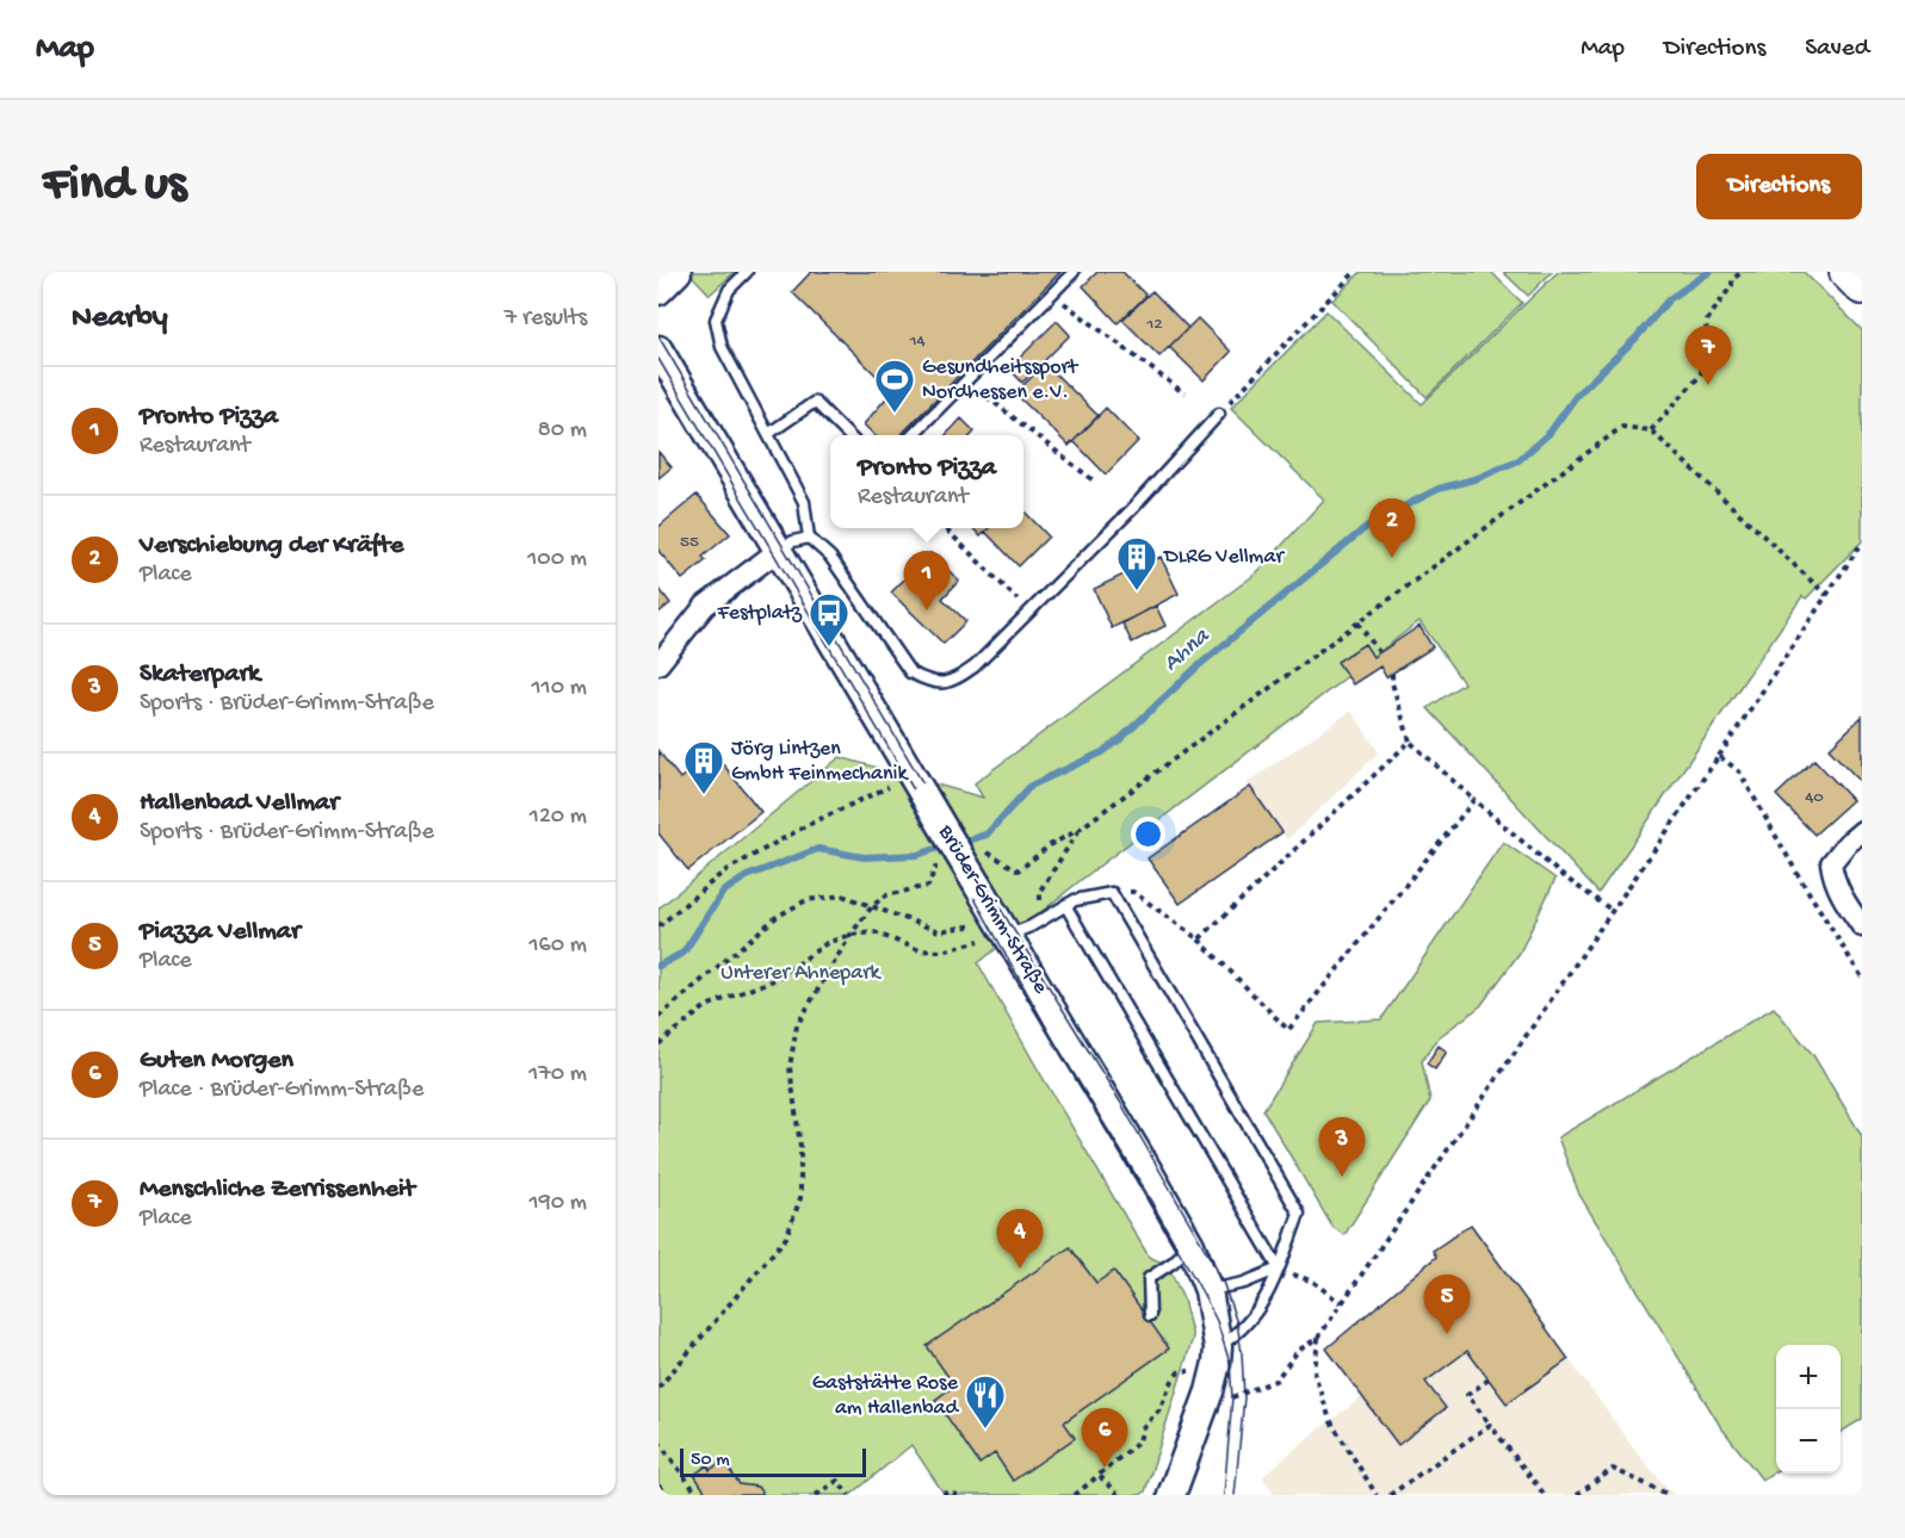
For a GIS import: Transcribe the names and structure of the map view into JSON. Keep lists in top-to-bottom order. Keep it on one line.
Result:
{"streets":{"street":["Brüder-Grimm-Straße"]},"water":["Ahna"],"parks":["Unterer Ahnepark"],"places":{"sports":["Gesundheitssport Nordhessen e.V."],"building":["DLRG Vellmar","Jörg Lintzen GmbH Feinmechanik"],"bus stop":["Festplatz"],"restaurant":["Gaststätte Rose am Hallenbad"]},"house_numbers":["12","14","55","40"],"scale_bar":"50 m","page":{"header":"Map","nav":["Map","Directions","Saved"],"buttons":"Directions","title":"Find us","heading":["Nearby","7 results"],"pins":["7","2","1","3","4","5","6"],"list":[{"mark":"1","name":"Pronto Pizza","note":"Restaurant","value":"80 m"},{"mark":"2","name":"Verschiebung der Kräfte","note":"Place","value":"100 m"},{"mark":"3","name":"Skaterpark","note":"Sports · Brüder-Grimm-Straße","value":"110 m"},{"mark":"4","name":"Hallenbad Vellmar","note":"Sports · Brüder-Grimm-Straße","value":"120 m"},{"mark":"5","name":"Piazza Vellmar","note":"Place","value":"160 m"},{"mark":"6","name":"Guten Morgen","note":"Place · Brüder-Grimm-Straße","value":"170 m"},{"mark":"7","name":"Menschliche Zerrissenheit","note":"Place","value":"190 m"}],"popup":["Pronto Pizza","Restaurant"],"map_buttons":["+","−"],"scale":"50 m"}}
